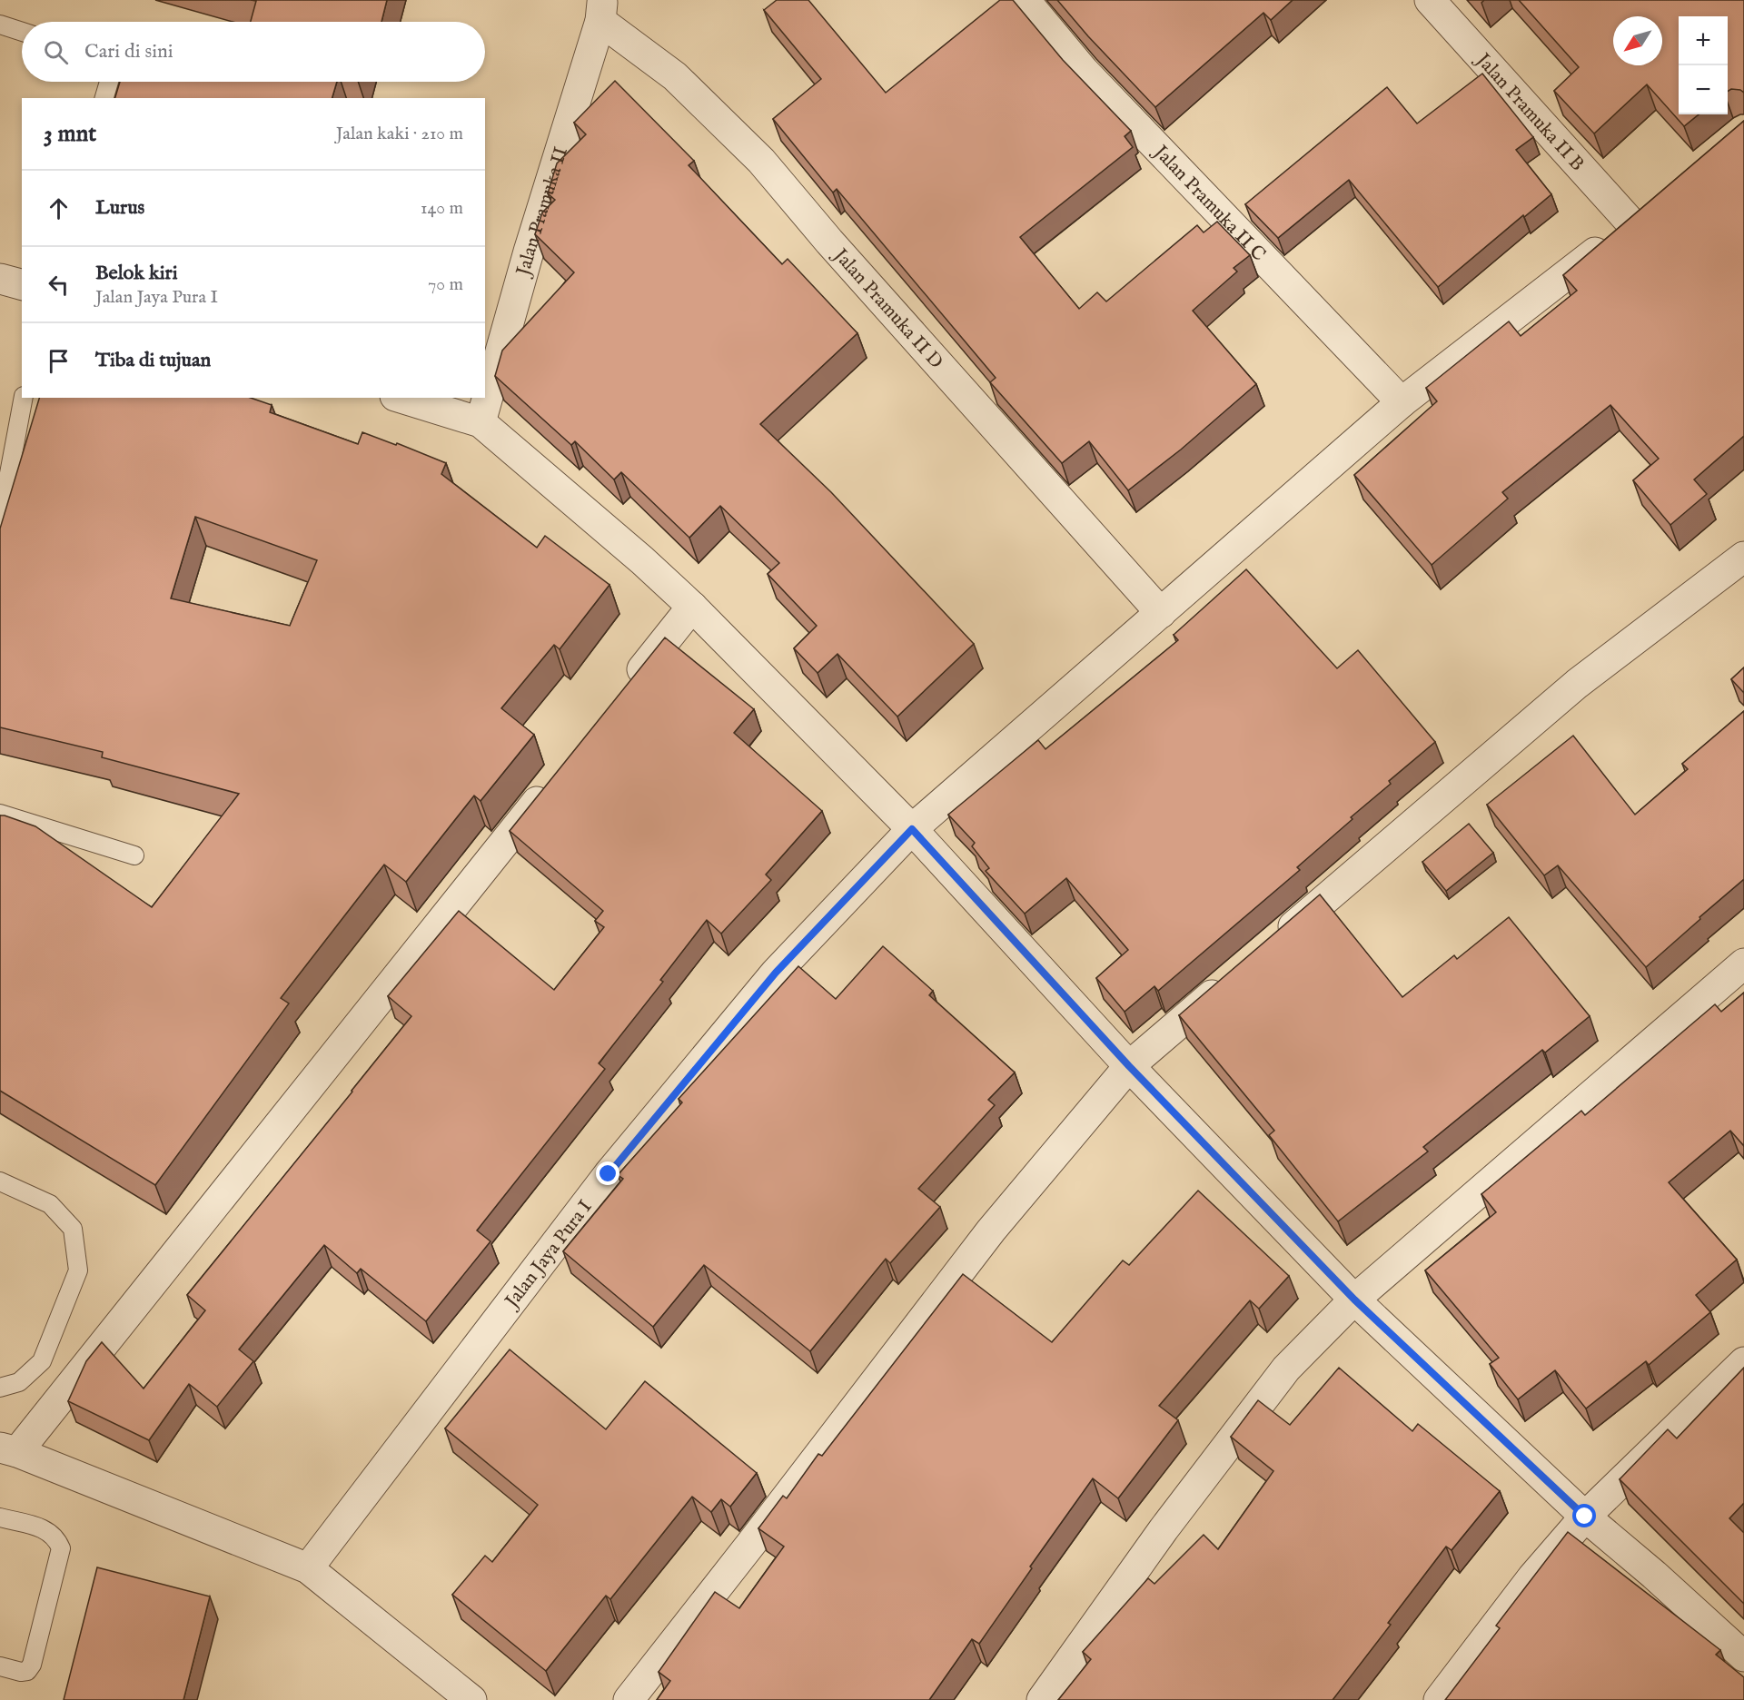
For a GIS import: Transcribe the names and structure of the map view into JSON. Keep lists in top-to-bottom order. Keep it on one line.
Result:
{"streets":{"street":["Jalan Pramuka II B","Jalan Pramuka II C","Jalan Pramuka II","Jalan Pramuka II D","Jalan Jaya Pura I"]},"crossings":[["Jalan Pramuka II B","Jalan Jaya Pura I"],["Jalan Pramuka II C","Jalan Jaya Pura I"],["Jalan Pramuka II","Jalan Pramuka II D"],["Jalan Pramuka II D","Jalan Jaya Pura I"]],"north":"bottom left","page":{"map_buttons":["+","−"],"search":"Cari di sini","heading":["3 mnt","Jalan kaki · 210 m"],"list":[["Lurus","140 m"],["Belok kiri","Jalan Jaya Pura I","70 m"],"Tiba di tujuan"]}}
